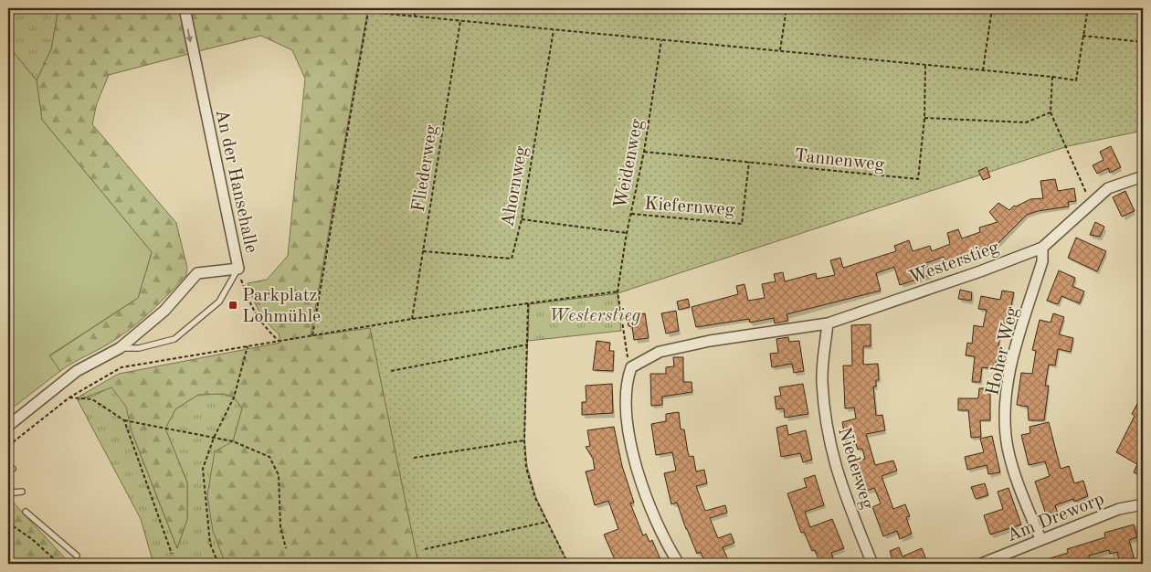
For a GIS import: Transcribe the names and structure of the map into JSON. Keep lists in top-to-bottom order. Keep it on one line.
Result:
{"streets":{"street":["An der Hansehalle","Westerstieg","Hoher Weg","Niederweg","Am Dreworp"],"path":["Tannenweg","Weidenweg","Fliederweg","Ahornweg","Kiefernweg"]},"crossings":[["Tannenweg","Weidenweg"],["Tannenweg","Kiefernweg"],["Weidenweg","Kiefernweg"],["Weidenweg","Westerstieg"],["Fliederweg","Ahornweg"],["Westerstieg","Hoher Weg"],["Westerstieg","Niederweg"],["Hoher Weg","Am Dreworp"]],"one_way":["An der Hansehalle"],"parks":["Westerstieg"],"places":{"transit":["Parkplatz Lohmühle"]}}
